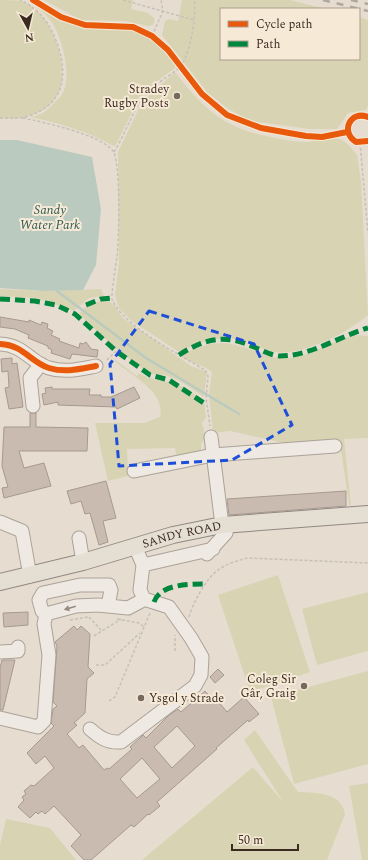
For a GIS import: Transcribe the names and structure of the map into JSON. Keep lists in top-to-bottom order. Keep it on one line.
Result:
{"streets":{"main road":["SANDY ROAD"]},"water":["Sandy Water Park"],"places":["Stradey Rugby Posts","Coleg Sir Gâr, Graig","Ysgol y Strade"],"legend":["Cycle path","Path"],"scale_bar":"50 m","north":"bottom"}
